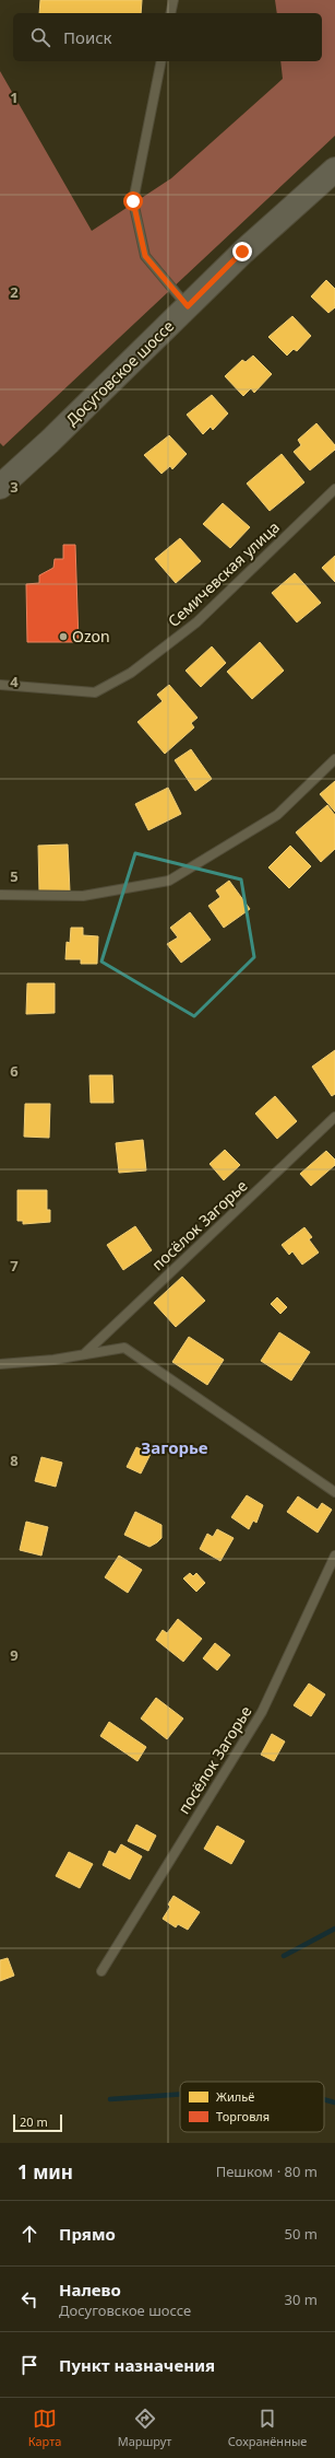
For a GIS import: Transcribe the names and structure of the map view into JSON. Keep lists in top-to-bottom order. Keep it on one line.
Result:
{"streets":{"main road":["Досуговское шоссе"],"lane":["Семичевская улица","посёлок Загорье"]},"districts":["Загорье"],"places":["Ozon"],"legend":["Жильё","Торговля"],"scale_bar":"20 m","page":{"search":"Поиск","scale":"20 m","heading":["1 мин","Пешком · 80 m"],"list":[["Прямо","50 m"],["Налево","Досуговское шоссе","30 m"],"Пункт назначения"],"nav":["Карта","Маршрут","Сохранённые"]},"grid":{"rows":["1","2","3","4","5","6","7","8","9"]}}
